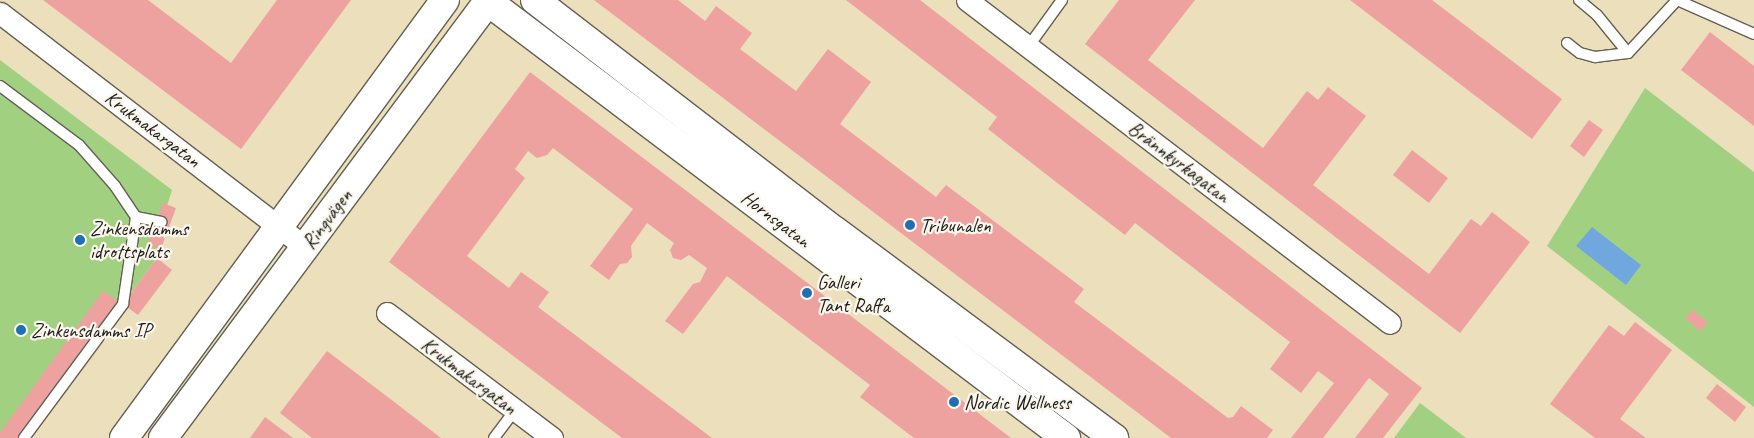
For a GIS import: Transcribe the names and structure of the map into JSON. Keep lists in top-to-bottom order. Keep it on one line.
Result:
{"streets":{"street":["Krukmakargatan","Brännkyrkagatan","Ringvägen","Hornsgatan"]},"crossings":[["Krukmakargatan","Ringvägen"],["Ringvägen","Hornsgatan"]],"places":["Tribunalen","Zinkensdamms idrottsplats","Galleri Tant Raffa","Zinkensdamms IP","Nordic Wellness"]}
